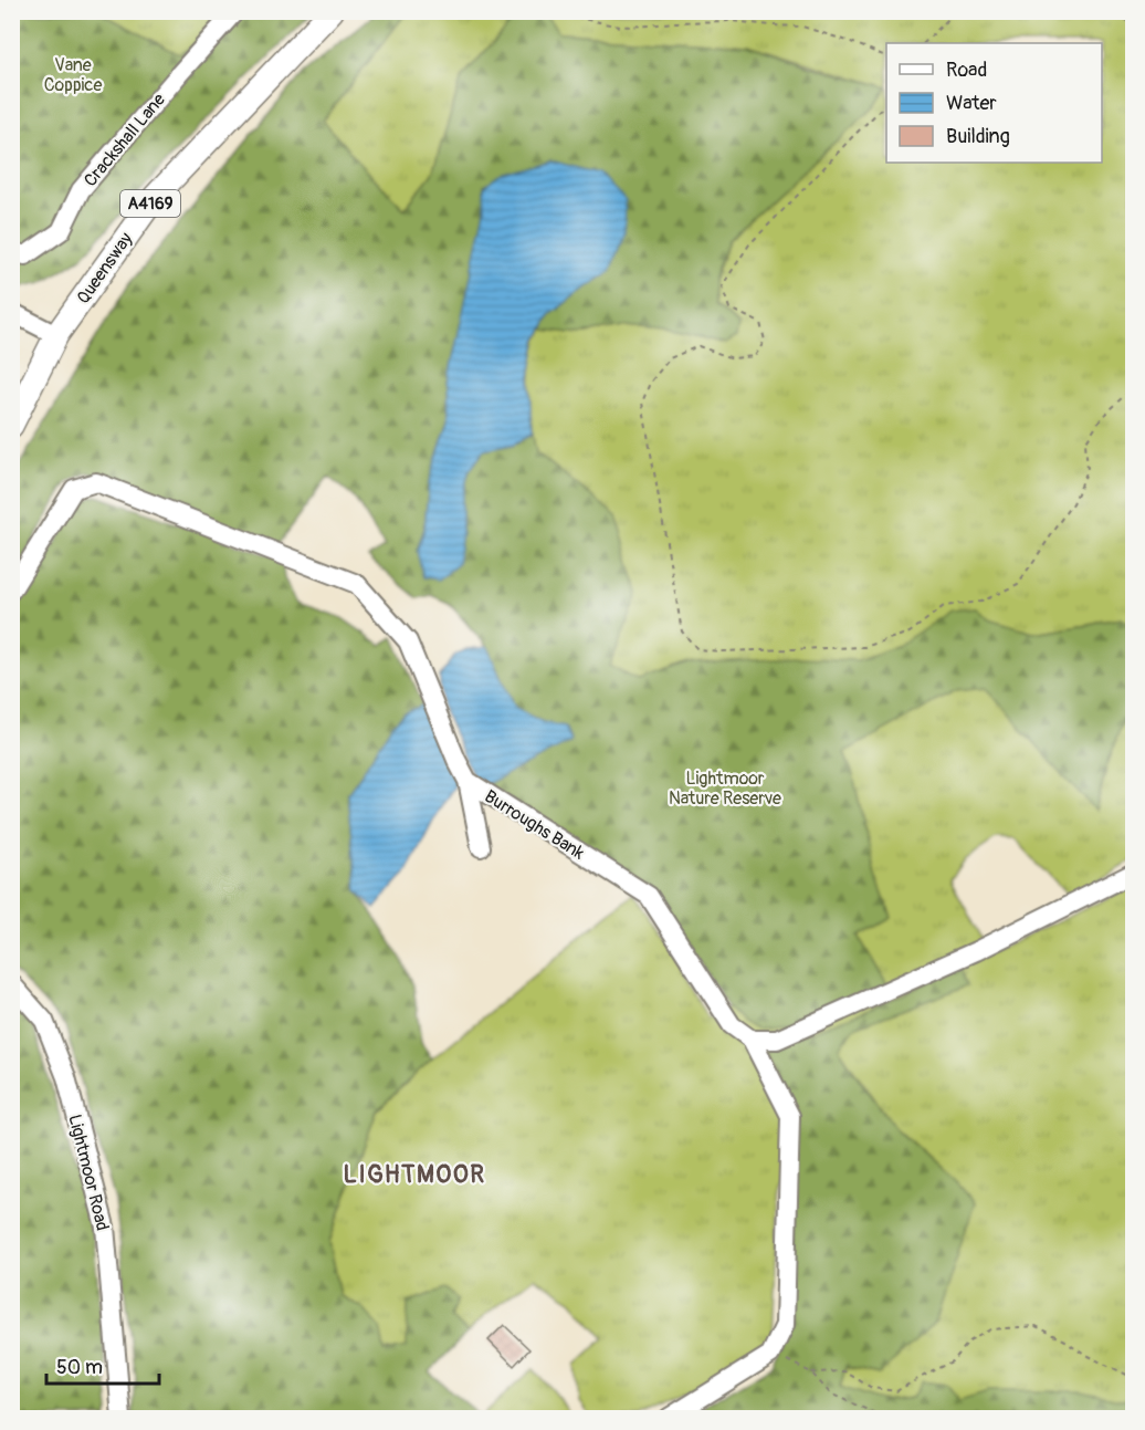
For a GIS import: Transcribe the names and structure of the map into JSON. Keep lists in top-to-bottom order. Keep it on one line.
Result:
{"streets":{"main road":["A4169","Queensway"],"street":["Crackshall Lane","Burroughs Bank","Lightmoor Road"]},"districts":["LIGHTMOOR"],"parks":["Vane Coppice","Lightmoor Nature Reserve"],"legend":["Road","Water","Building"],"scale_bar":"50 m"}
